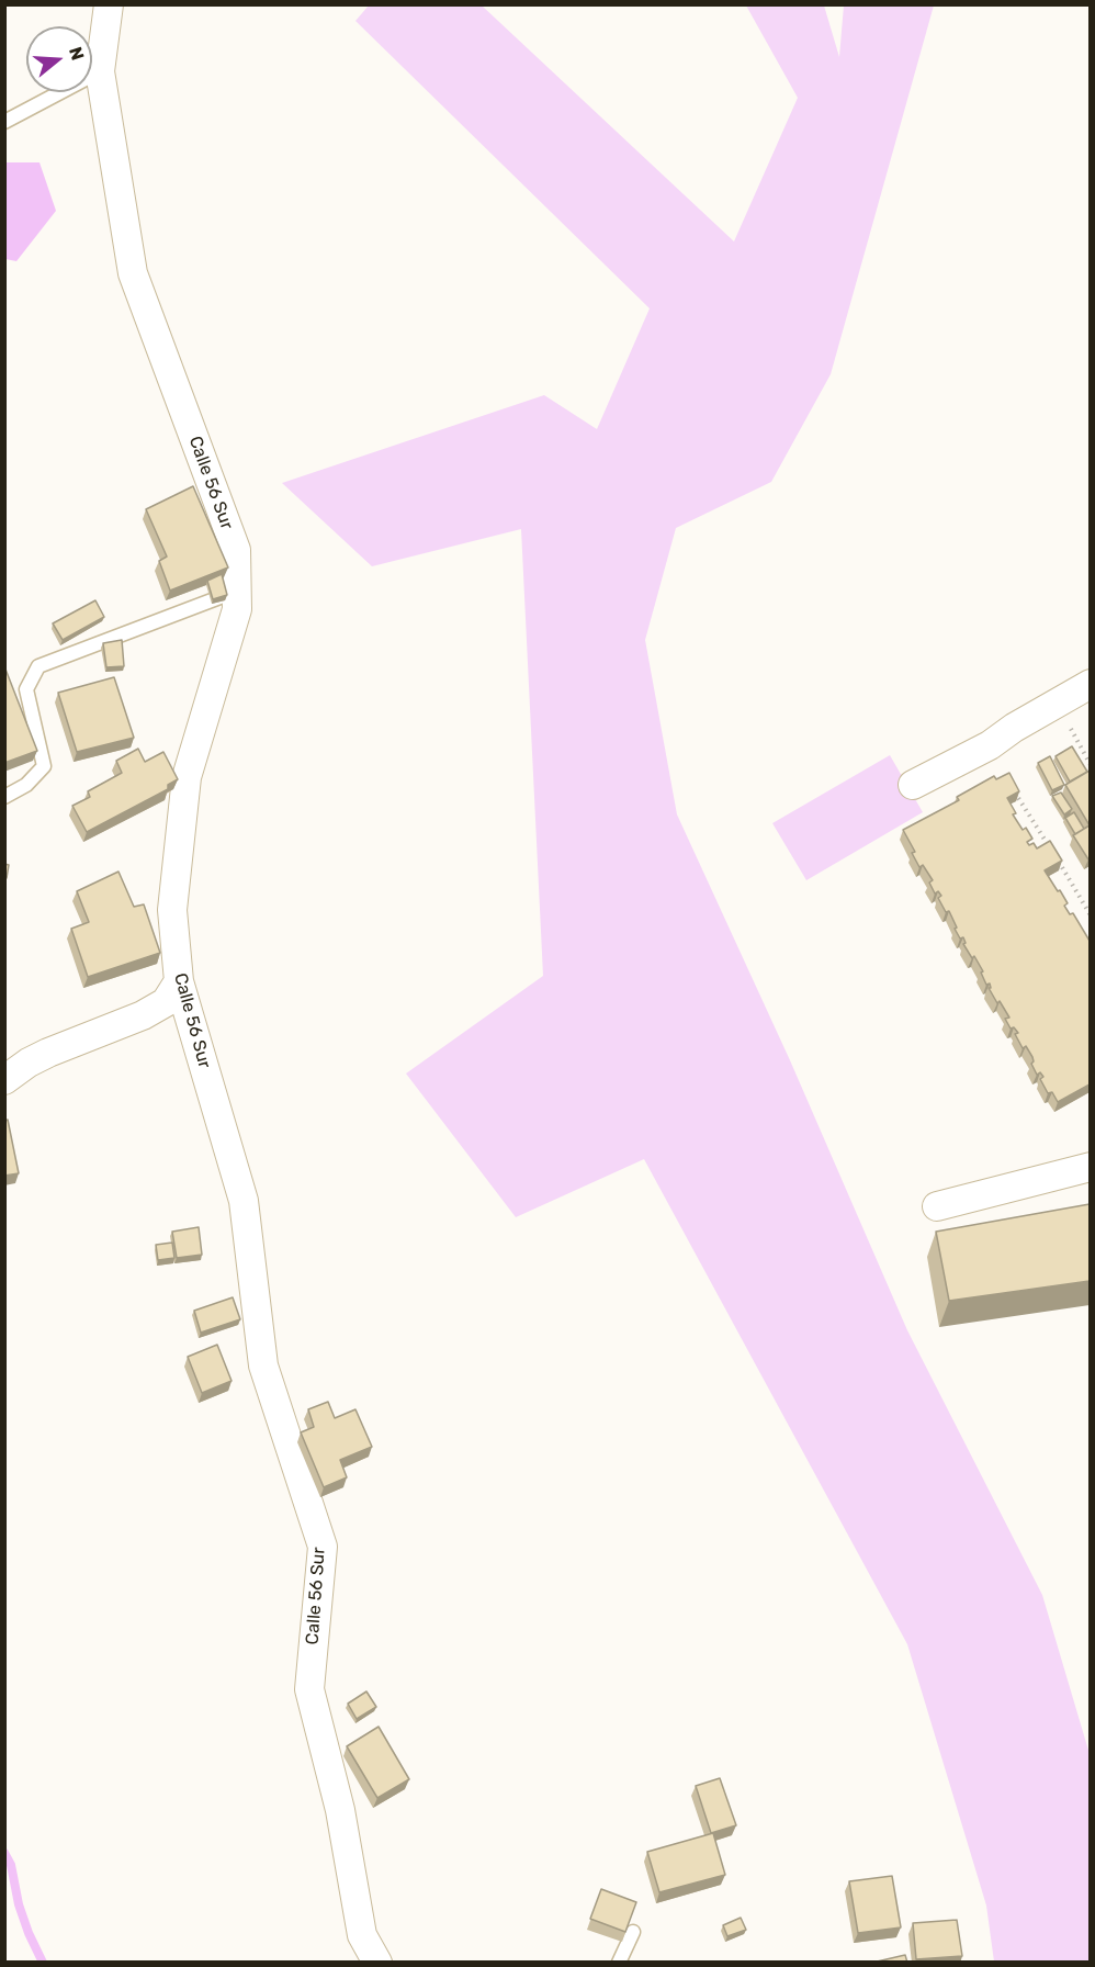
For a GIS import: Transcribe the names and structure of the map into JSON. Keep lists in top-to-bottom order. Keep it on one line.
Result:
{"streets":{"street":["Calle 56 Sur"]},"north":"right"}
